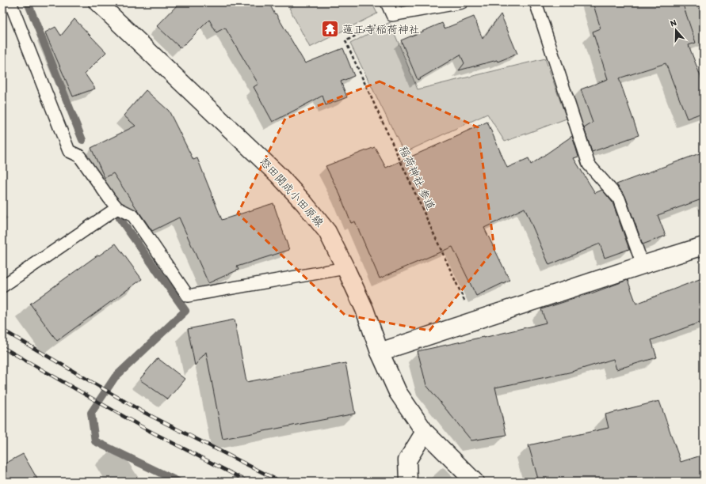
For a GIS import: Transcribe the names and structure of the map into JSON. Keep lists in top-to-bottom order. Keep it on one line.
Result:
{"streets":{"main road":["怒田開成小田原線"],"path":["稲荷神社 参道"]},"places":{"temple":["蓮正寺稲荷神社"]},"north":"top"}
